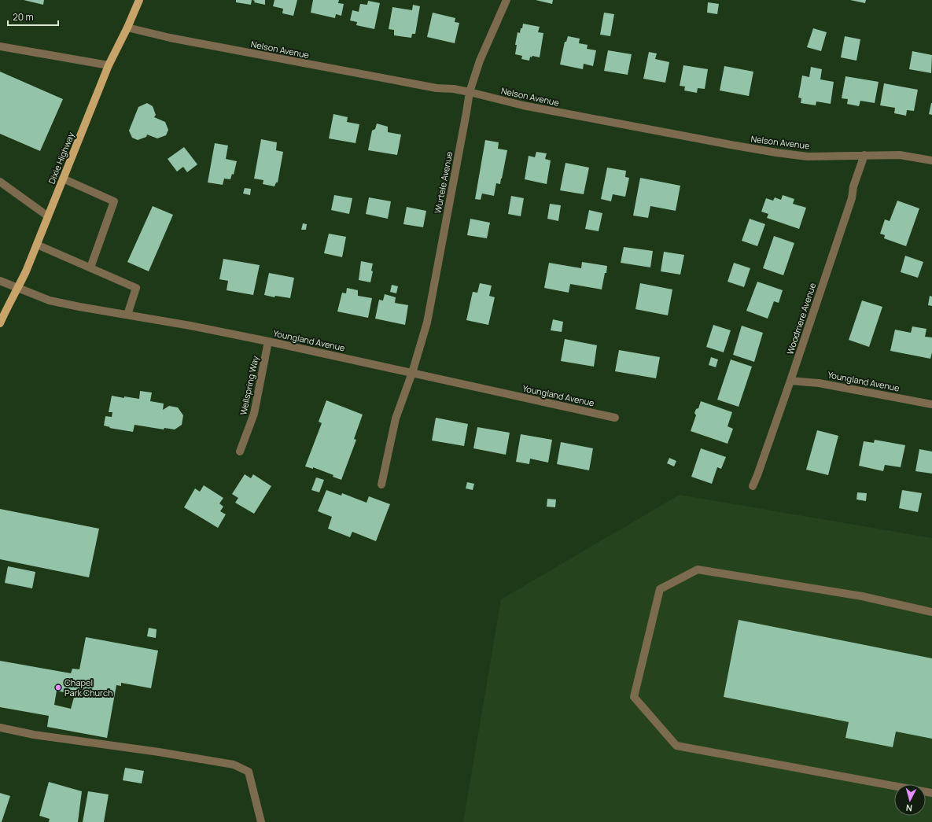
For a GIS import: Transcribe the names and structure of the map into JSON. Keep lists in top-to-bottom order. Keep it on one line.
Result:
{"streets":{"main road":["Dixie Highway"],"street":["Nelson Avenue","Wurtele Avenue","Woodmere Avenue","Youngland Avenue","Wellspring Way"]},"crossings":[["Nelson Avenue","Dixie Highway"],["Nelson Avenue","Wurtele Avenue"],["Nelson Avenue","Woodmere Avenue"],["Dixie Highway","Youngland Avenue"],["Wurtele Avenue","Youngland Avenue"],["Woodmere Avenue","Youngland Avenue"],["Youngland Avenue","Wellspring Way"]],"places":["Chapel Park Church"],"scale_bar":"20 m","north":"bottom"}
